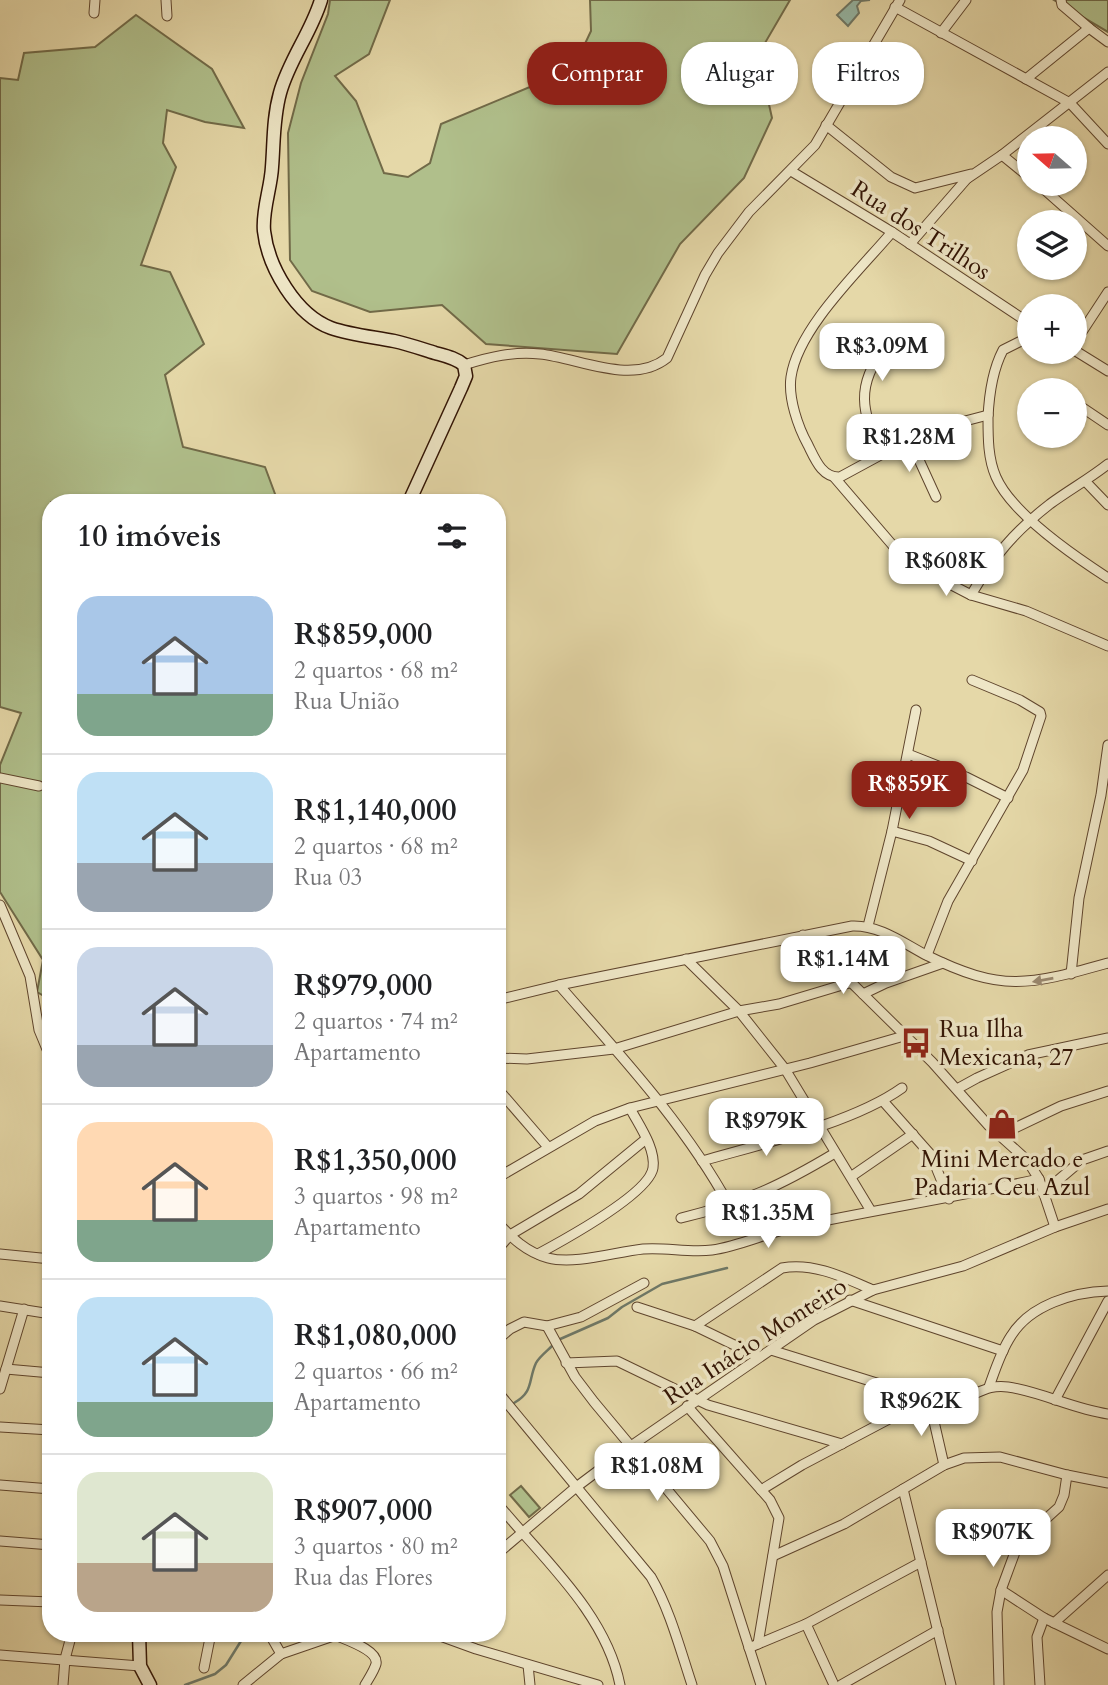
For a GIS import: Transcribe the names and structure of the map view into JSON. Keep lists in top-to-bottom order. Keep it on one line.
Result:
{"streets":{"street":["Rua dos Trilhos","Rua Inácio Monteiro"]},"places":{"bus stop":["Rua Ilha Mexicana, 27"],"shop":["Mini Mercado e Padaria Ceu Azul"]},"north":"left","page":{"chip":["Comprar","Alugar","Filtros"],"map_buttons":["+","−"],"price":["R$3.09M","R$1.28M","R$608K","R$859K","R$1.14M","R$979K","R$1.35M","R$962K","R$1.08M","R$907K"],"heading":"10 imóveis","list":[{"name":"R$859,000","note":"2 quartos · 68 m² · Rua União"},{"name":"R$1,140,000","note":"2 quartos · 68 m² · Rua 03"},{"name":"R$979,000","note":"2 quartos · 74 m² · Apartamento"},{"name":"R$1,350,000","note":"3 quartos · 98 m² · Apartamento"},{"name":"R$1,080,000","note":"2 quartos · 66 m² · Apartamento"},{"name":"R$907,000","note":"3 quartos · 80 m² · Rua das Flores"}]}}
